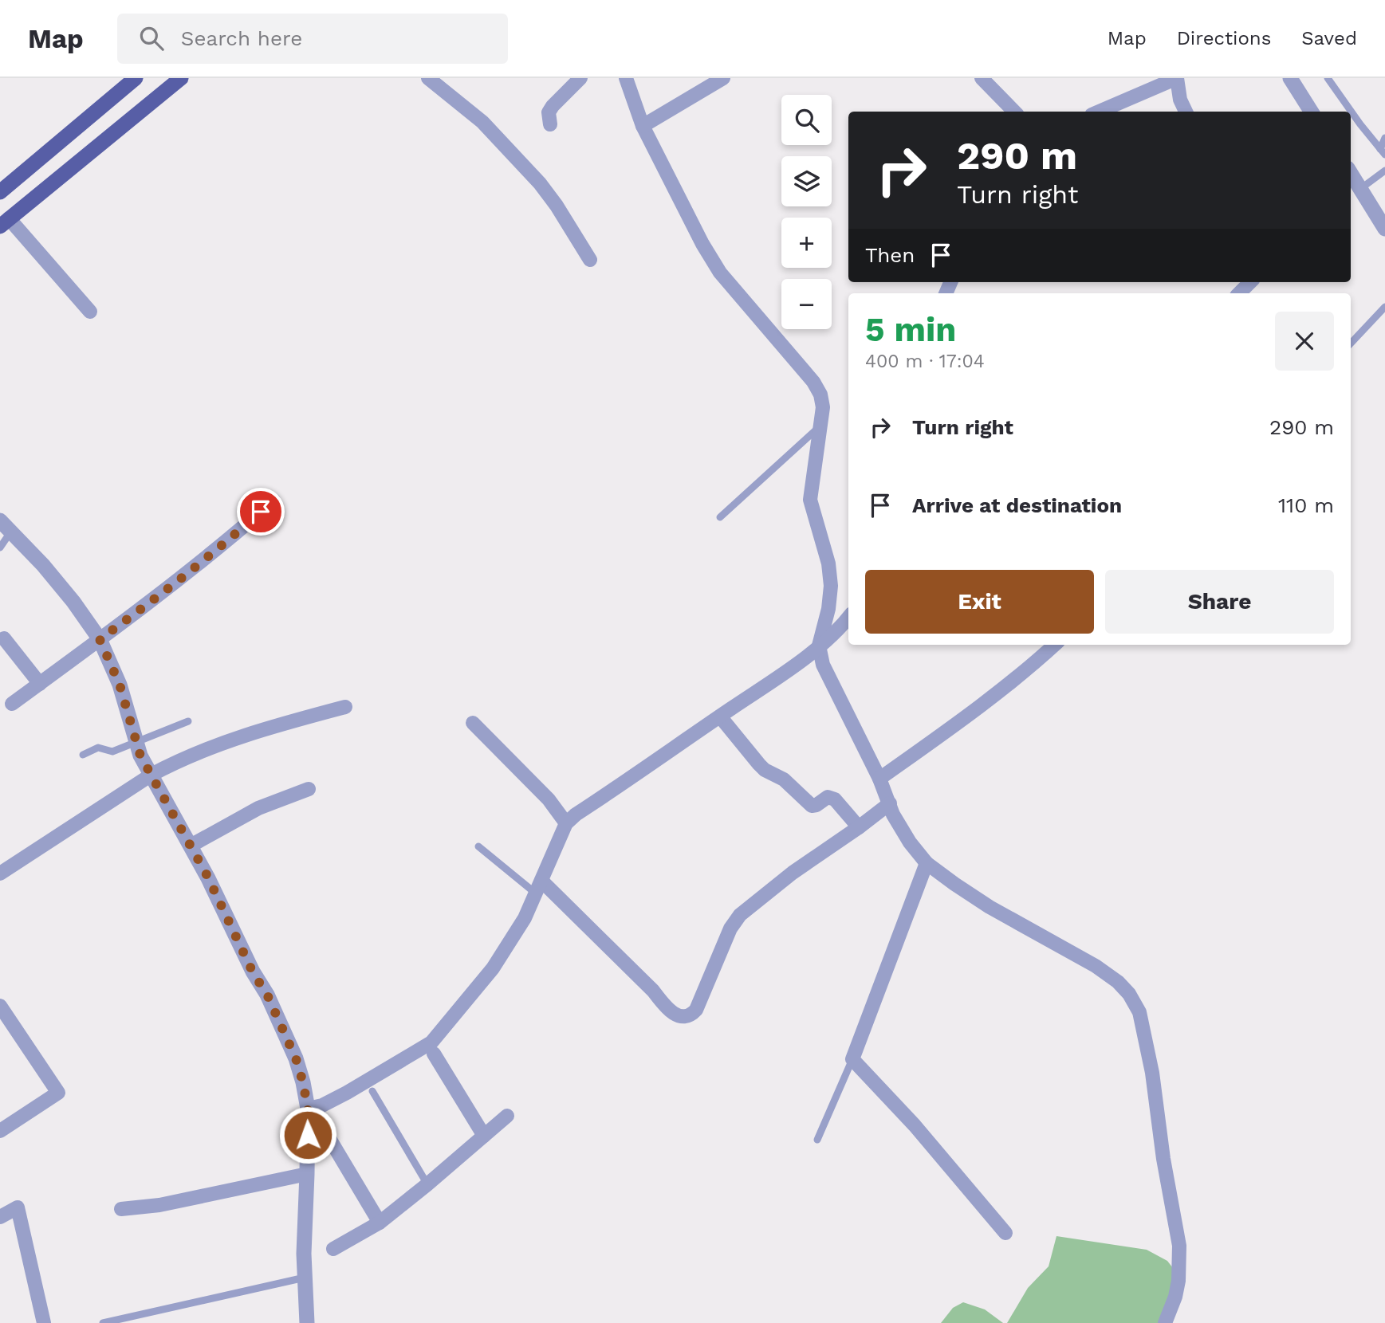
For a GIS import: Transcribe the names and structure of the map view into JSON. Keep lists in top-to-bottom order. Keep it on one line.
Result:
{"page":{"header":"Map","search":"Search here","nav":["Map","Directions","Saved"],"map_buttons":["+","−"],"turn":["290 m","Turn right"],"then":"Then","heading":["5 min","400 m · 17:04"],"list":[{"name":"Turn right","value":"290 m"},{"name":"Arrive at destination","value":"110 m"}],"buttons":["Exit","Share"]}}
